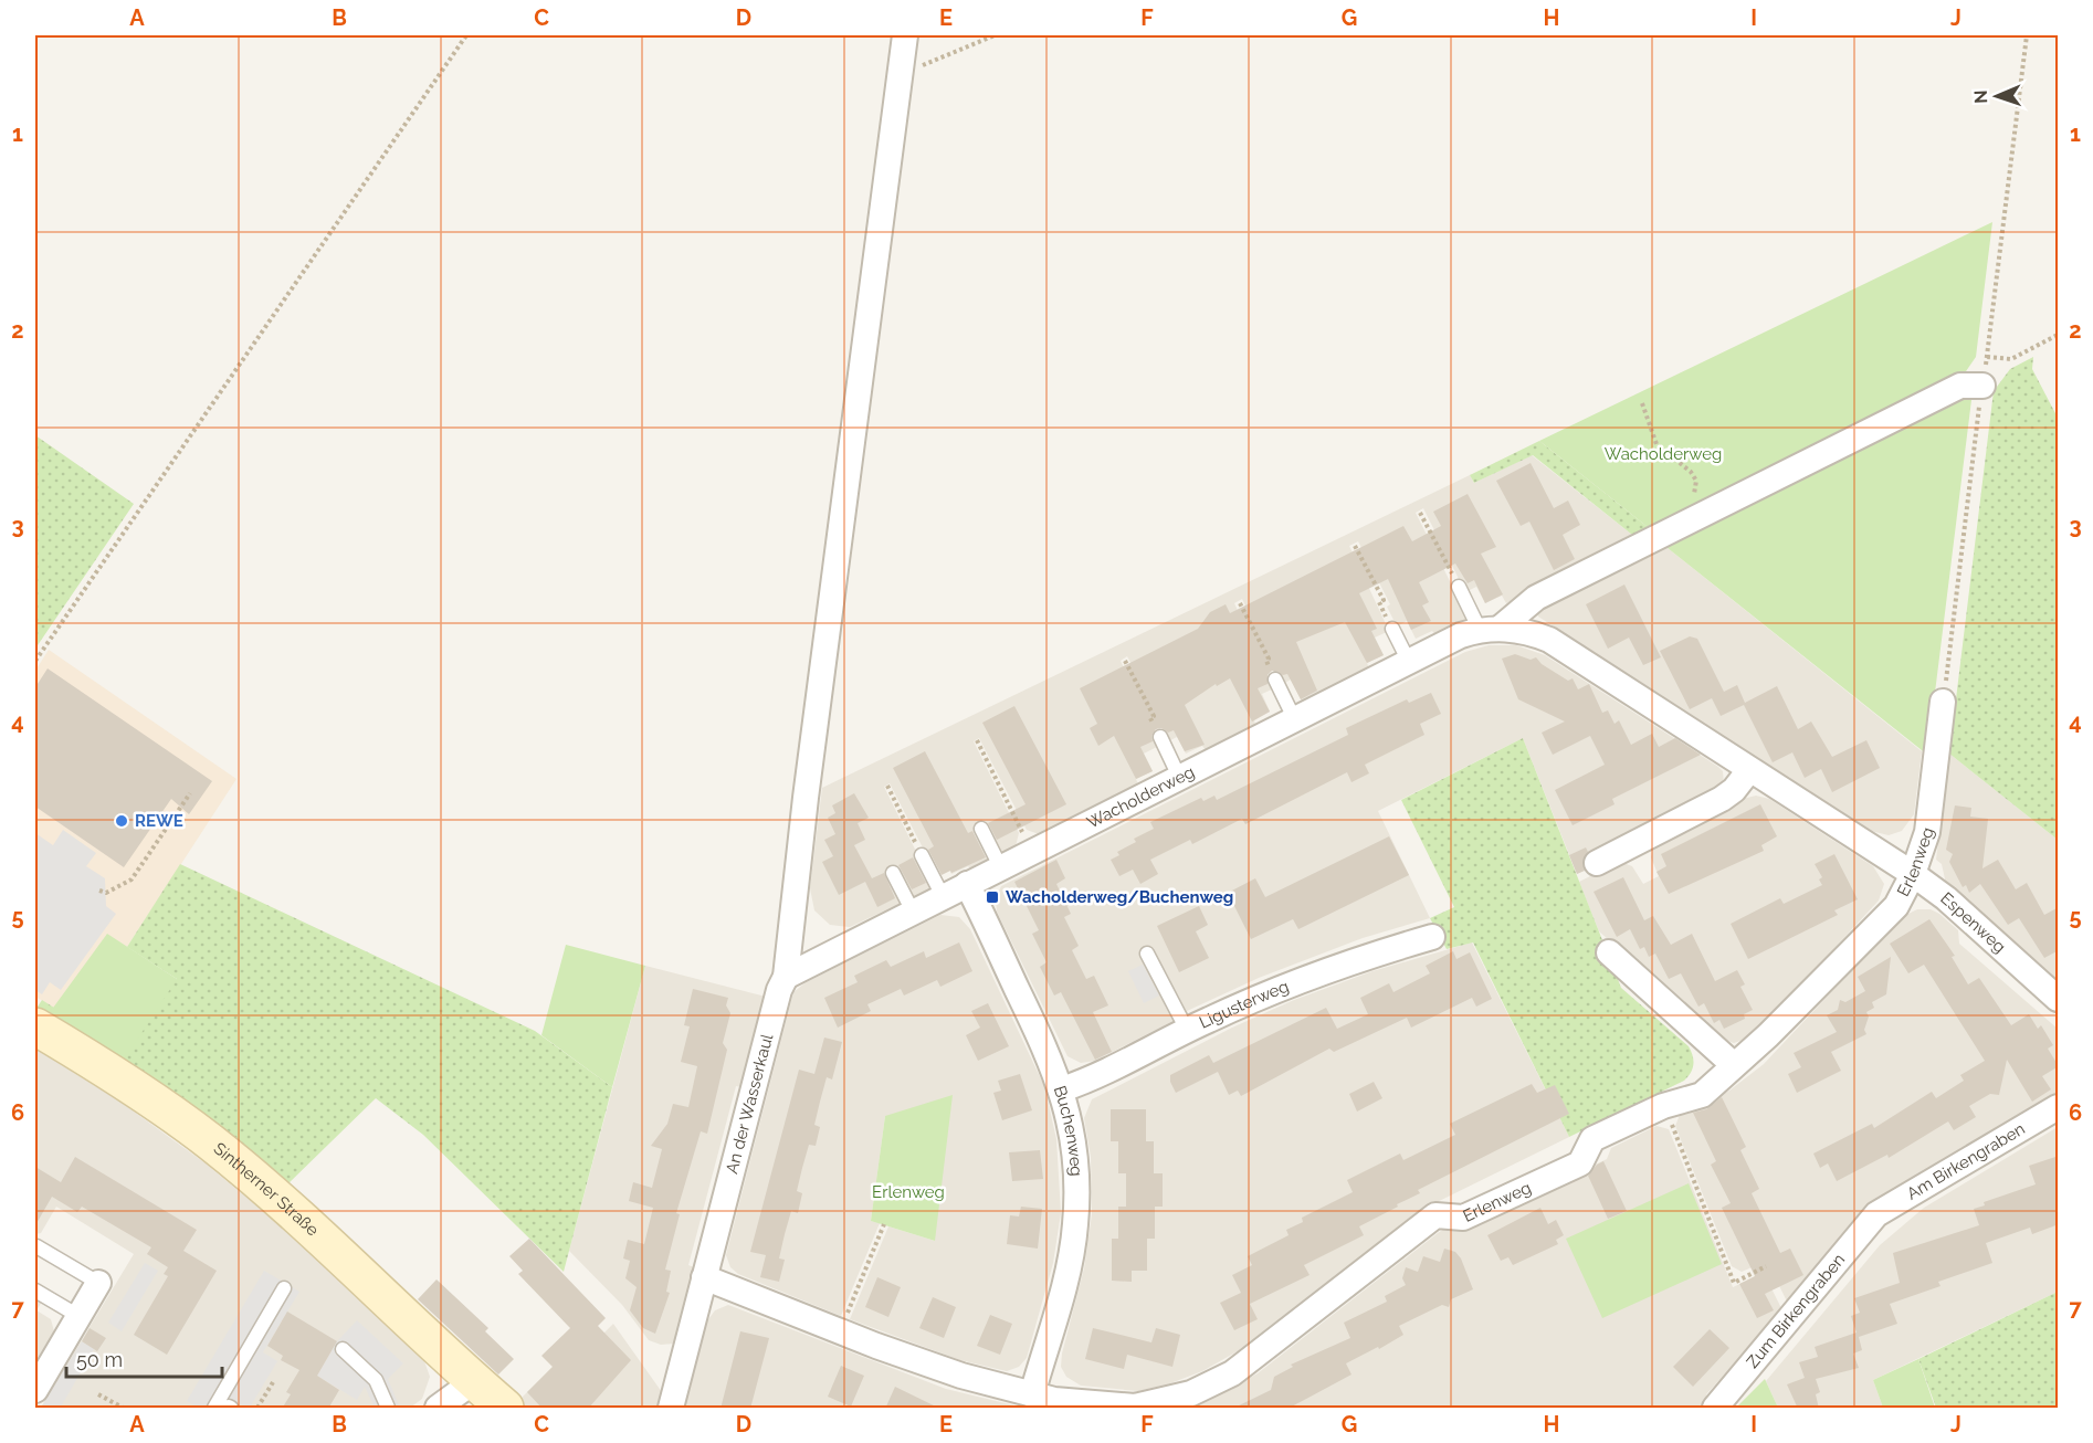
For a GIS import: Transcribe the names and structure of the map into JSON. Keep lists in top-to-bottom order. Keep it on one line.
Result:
{"streets":{"street":["Wacholderweg","Erlenweg","Espenweg","Ligusterweg","An der Wasserkaul","Buchenweg","Am Birkengraben","Sintherner Straße","Zum Birkengraben"]},"crossings":[["Wacholderweg","Espenweg"],["Wacholderweg","An der Wasserkaul"],["Wacholderweg","Buchenweg"],["Erlenweg","Espenweg"],["Erlenweg","An der Wasserkaul"],["Erlenweg","Buchenweg"],["Ligusterweg","Buchenweg"],["Am Birkengraben","Zum Birkengraben"]],"parks":["Wacholderweg","Erlenweg"],"places":{"other":["REWE"],"transit":["Wacholderweg/Buchenweg"]},"scale_bar":"50 m","north":"left","grid":{"columns":["A","B","C","D","E","F","G","H","I","J"],"rows":["1","2","3","4","5","6","7"]}}
